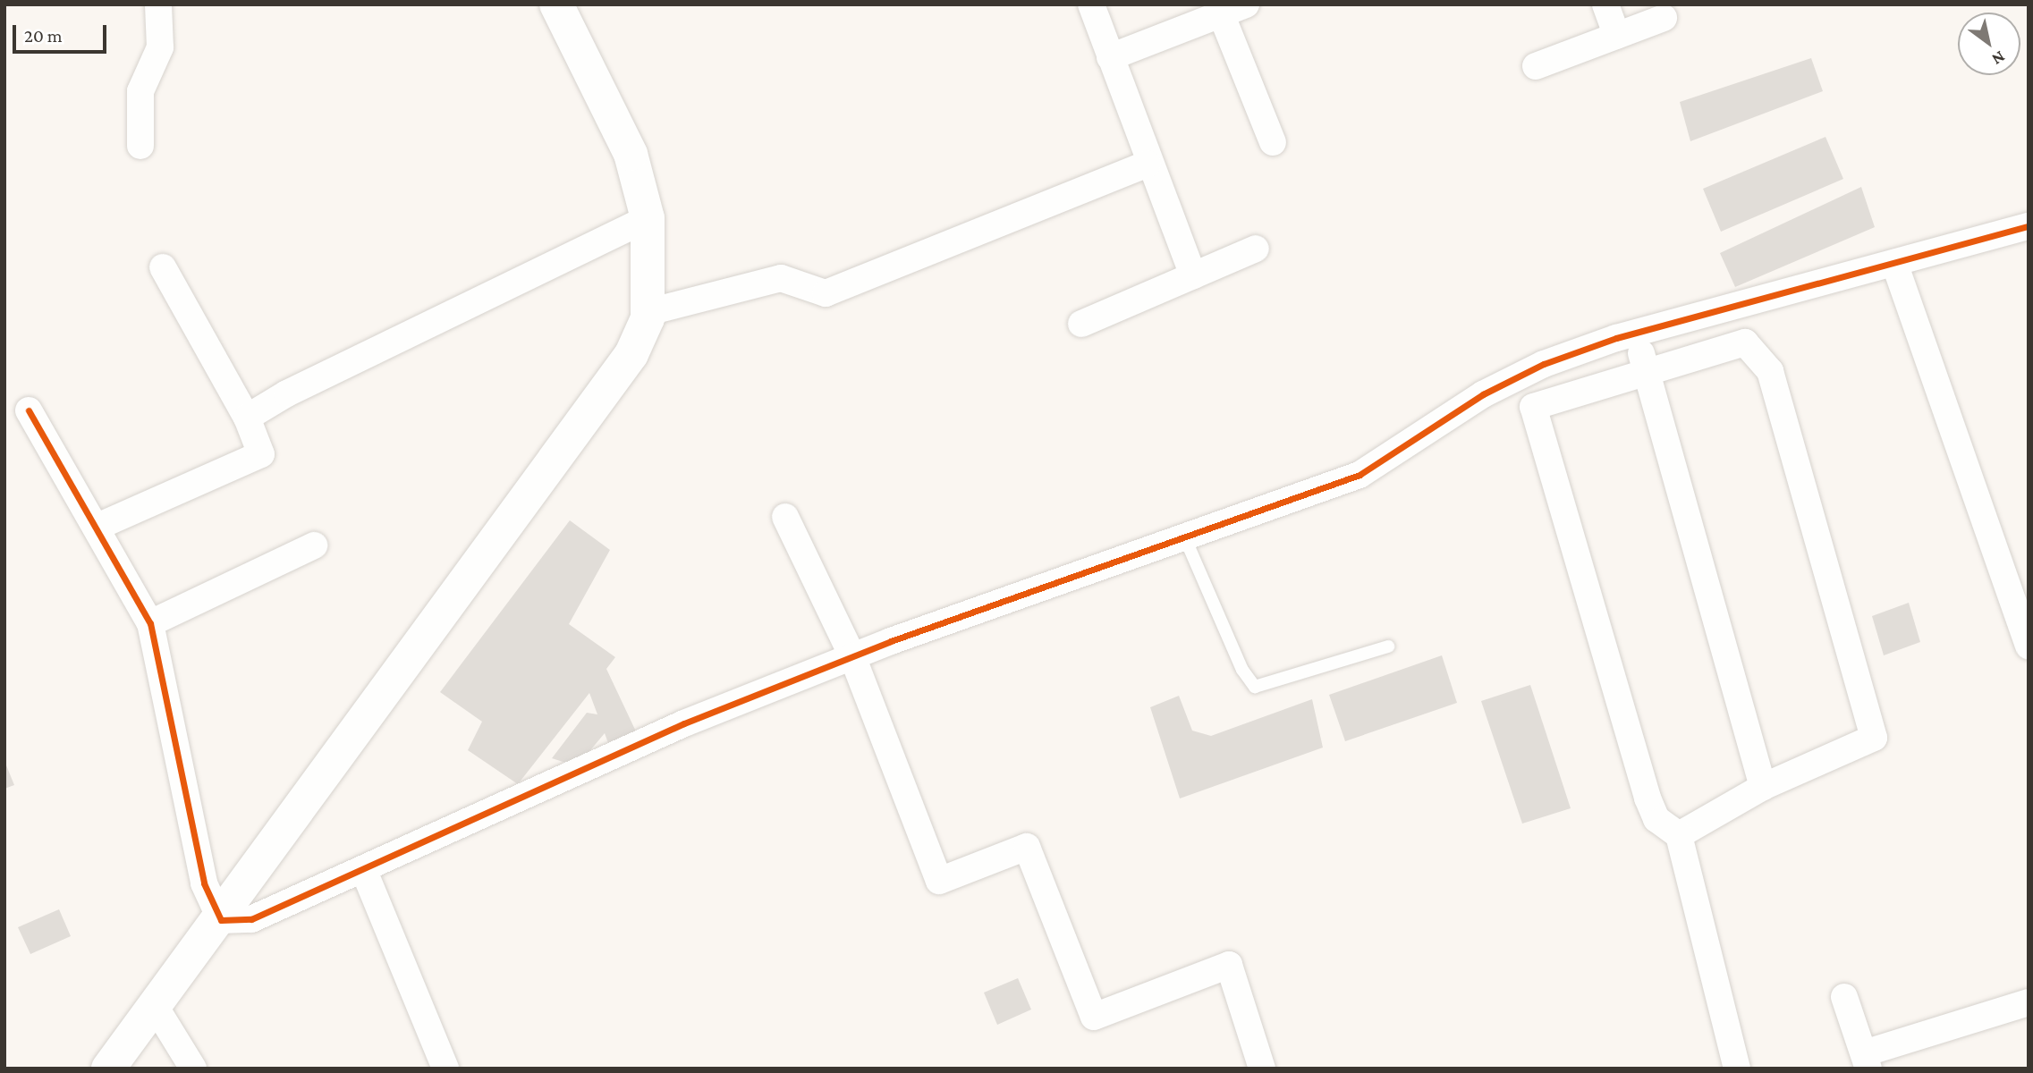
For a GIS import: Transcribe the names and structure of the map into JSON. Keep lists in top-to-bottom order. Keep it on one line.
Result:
{"scale_bar":"20 m","north":"bottom right"}
